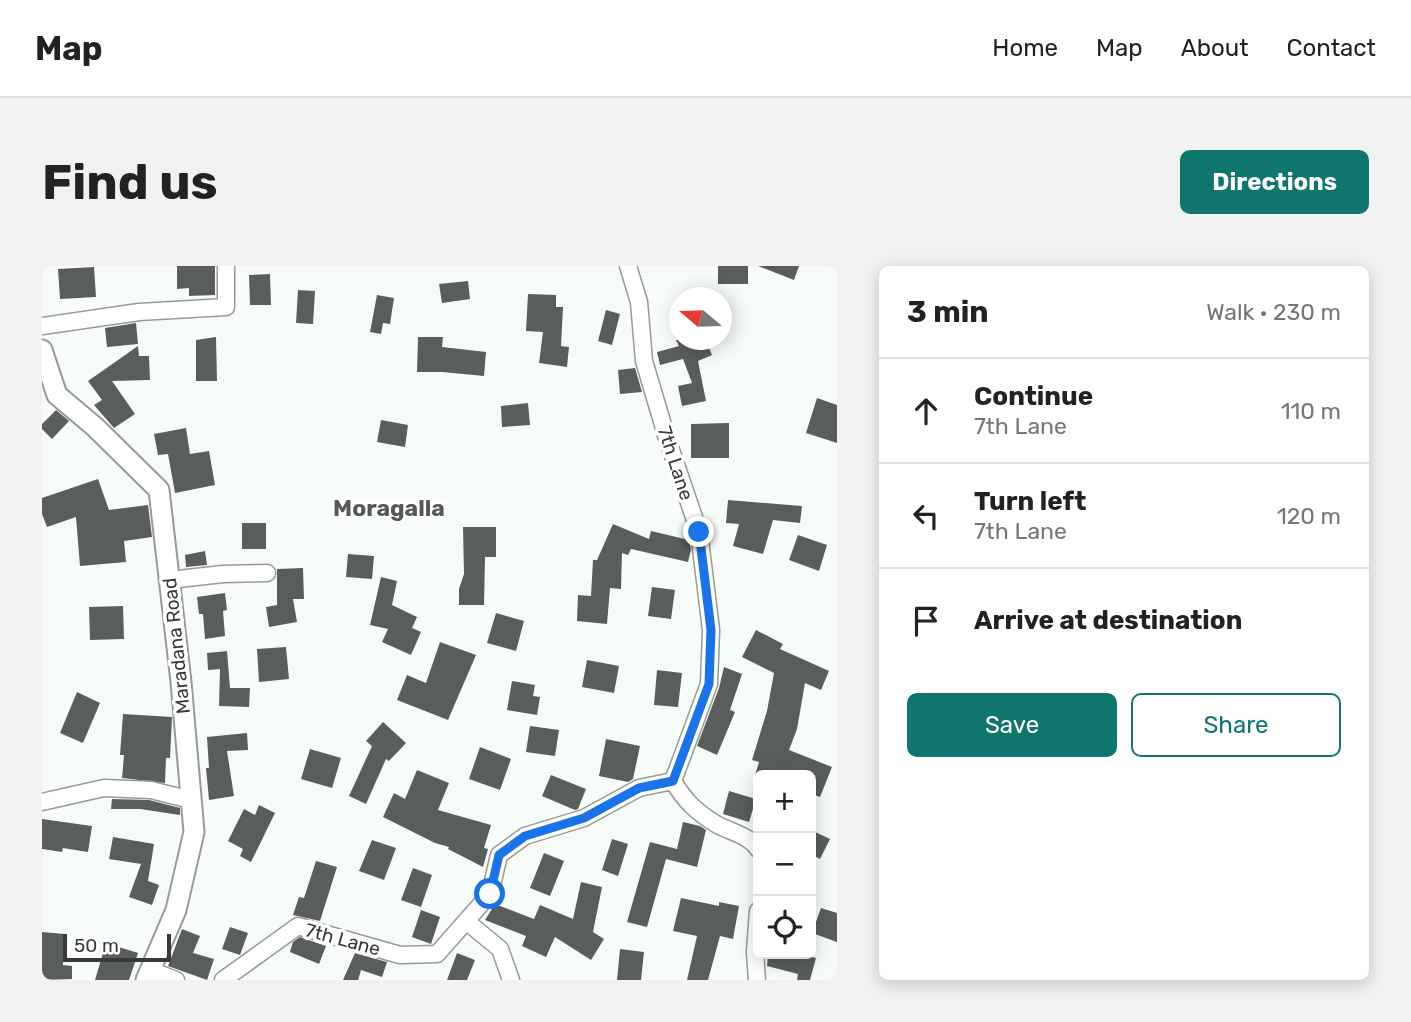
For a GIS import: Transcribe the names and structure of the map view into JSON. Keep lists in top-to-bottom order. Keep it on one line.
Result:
{"streets":{"street":["7th Lane","Maradana Road"]},"districts":["Moragalla"],"scale_bar":"50 m","north":"left","page":{"header":"Map","nav":["Home","Map","About","Contact"],"buttons":["Directions",["Save","Share"]],"title":"Find us","heading":["3 min","Walk · 230 m"],"list":[["Continue","7th Lane","110 m"],["Turn left","7th Lane","120 m"],"Arrive at destination"],"map_buttons":["+","−"],"scale":"50 m"}}
